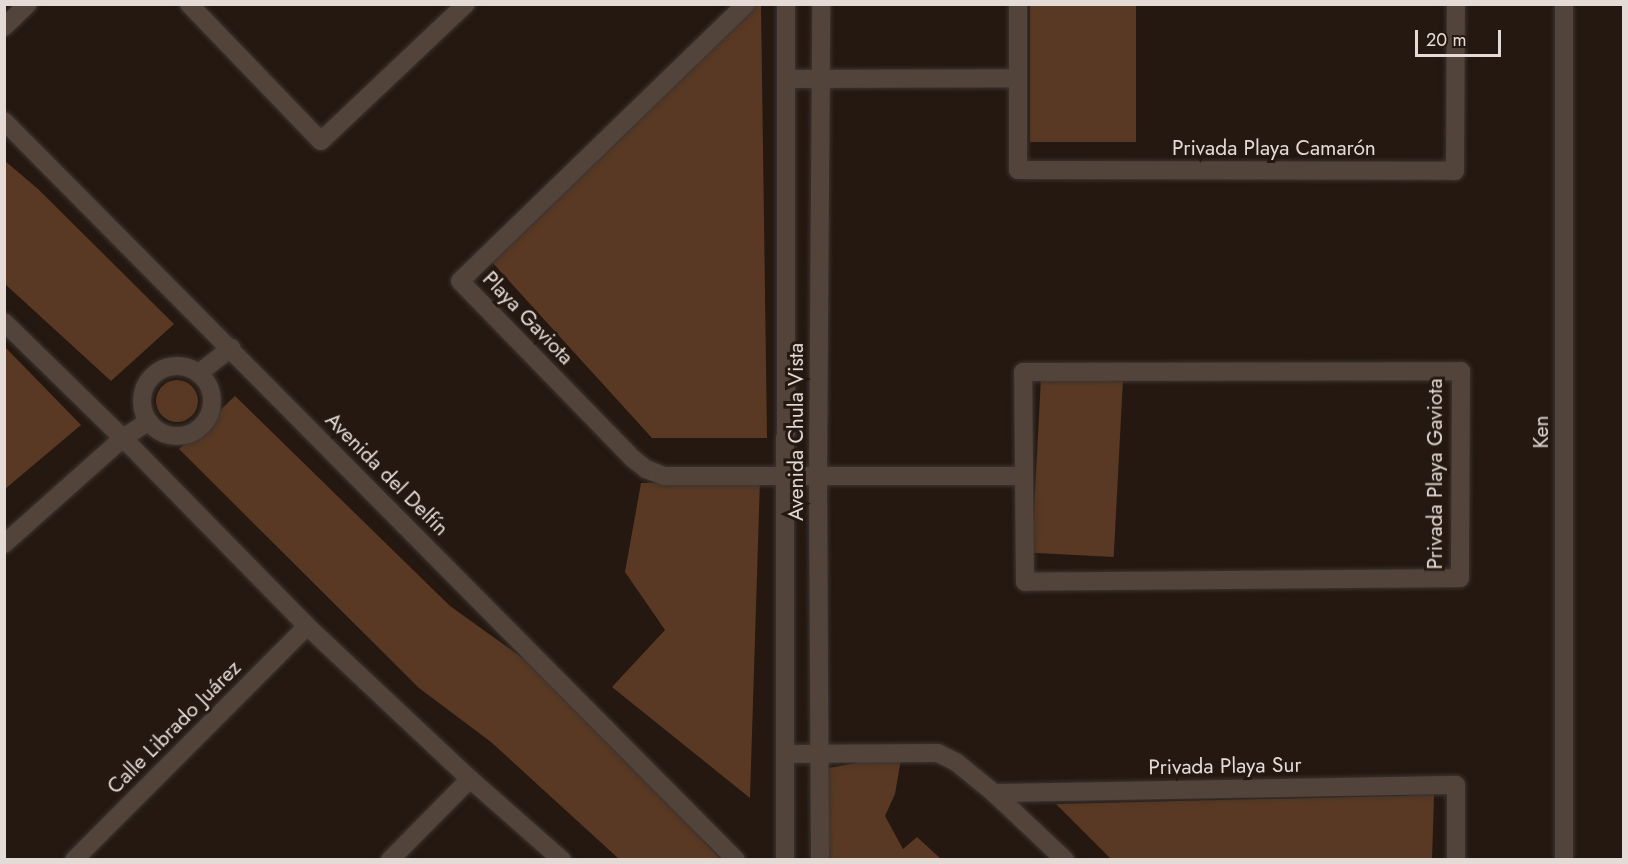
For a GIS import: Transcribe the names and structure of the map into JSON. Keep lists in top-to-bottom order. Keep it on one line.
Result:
{"streets":{"street":["Privada Playa Camarón","Playa Gaviota","Avenida Chula Vista","Ken","Avenida del Delfín","Privada Playa Gaviota","Calle Librado Juárez","Privada Playa Sur"]},"crossings":[["Playa Gaviota","Avenida Chula Vista"]],"scale_bar":"20 m"}
